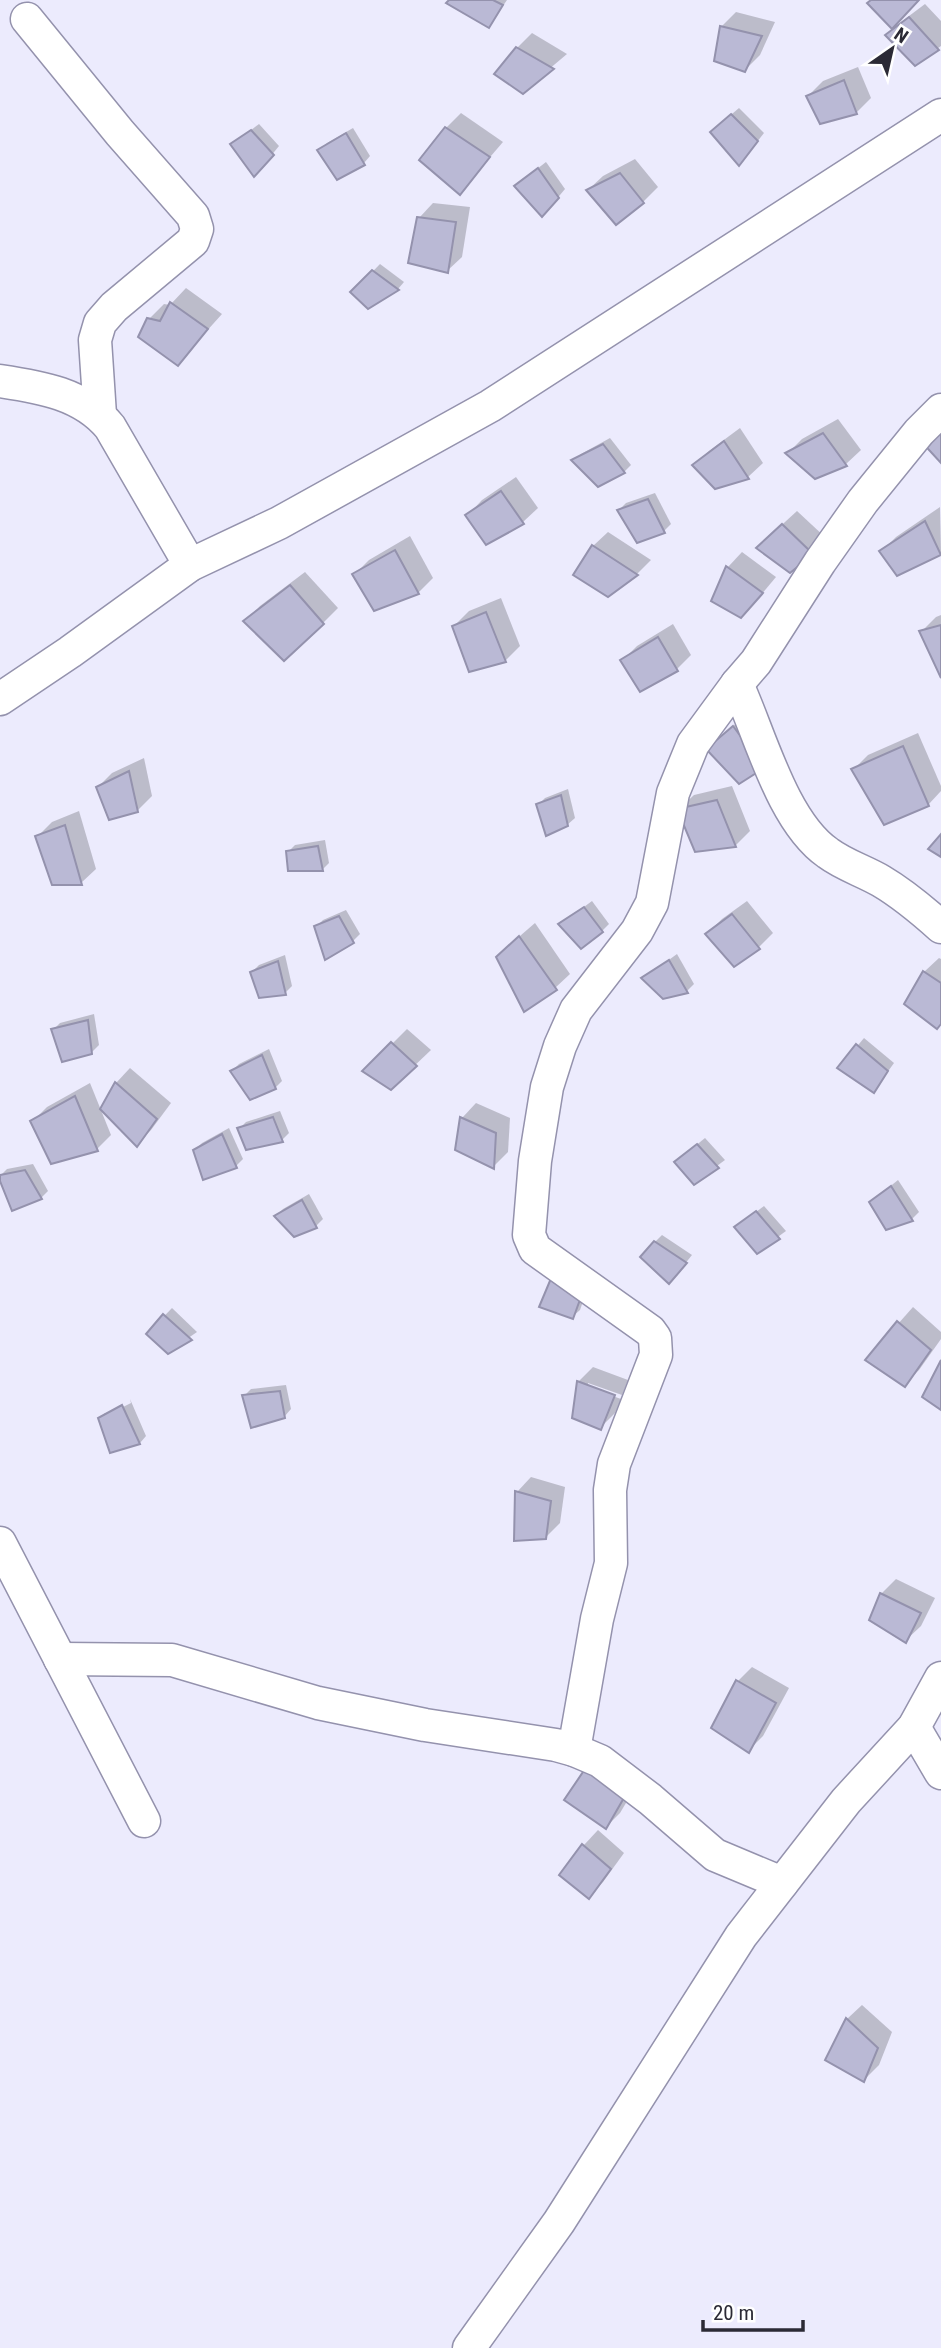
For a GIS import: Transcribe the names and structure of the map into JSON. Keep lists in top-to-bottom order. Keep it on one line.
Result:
{"scale_bar":"20 m","north":"top right"}
